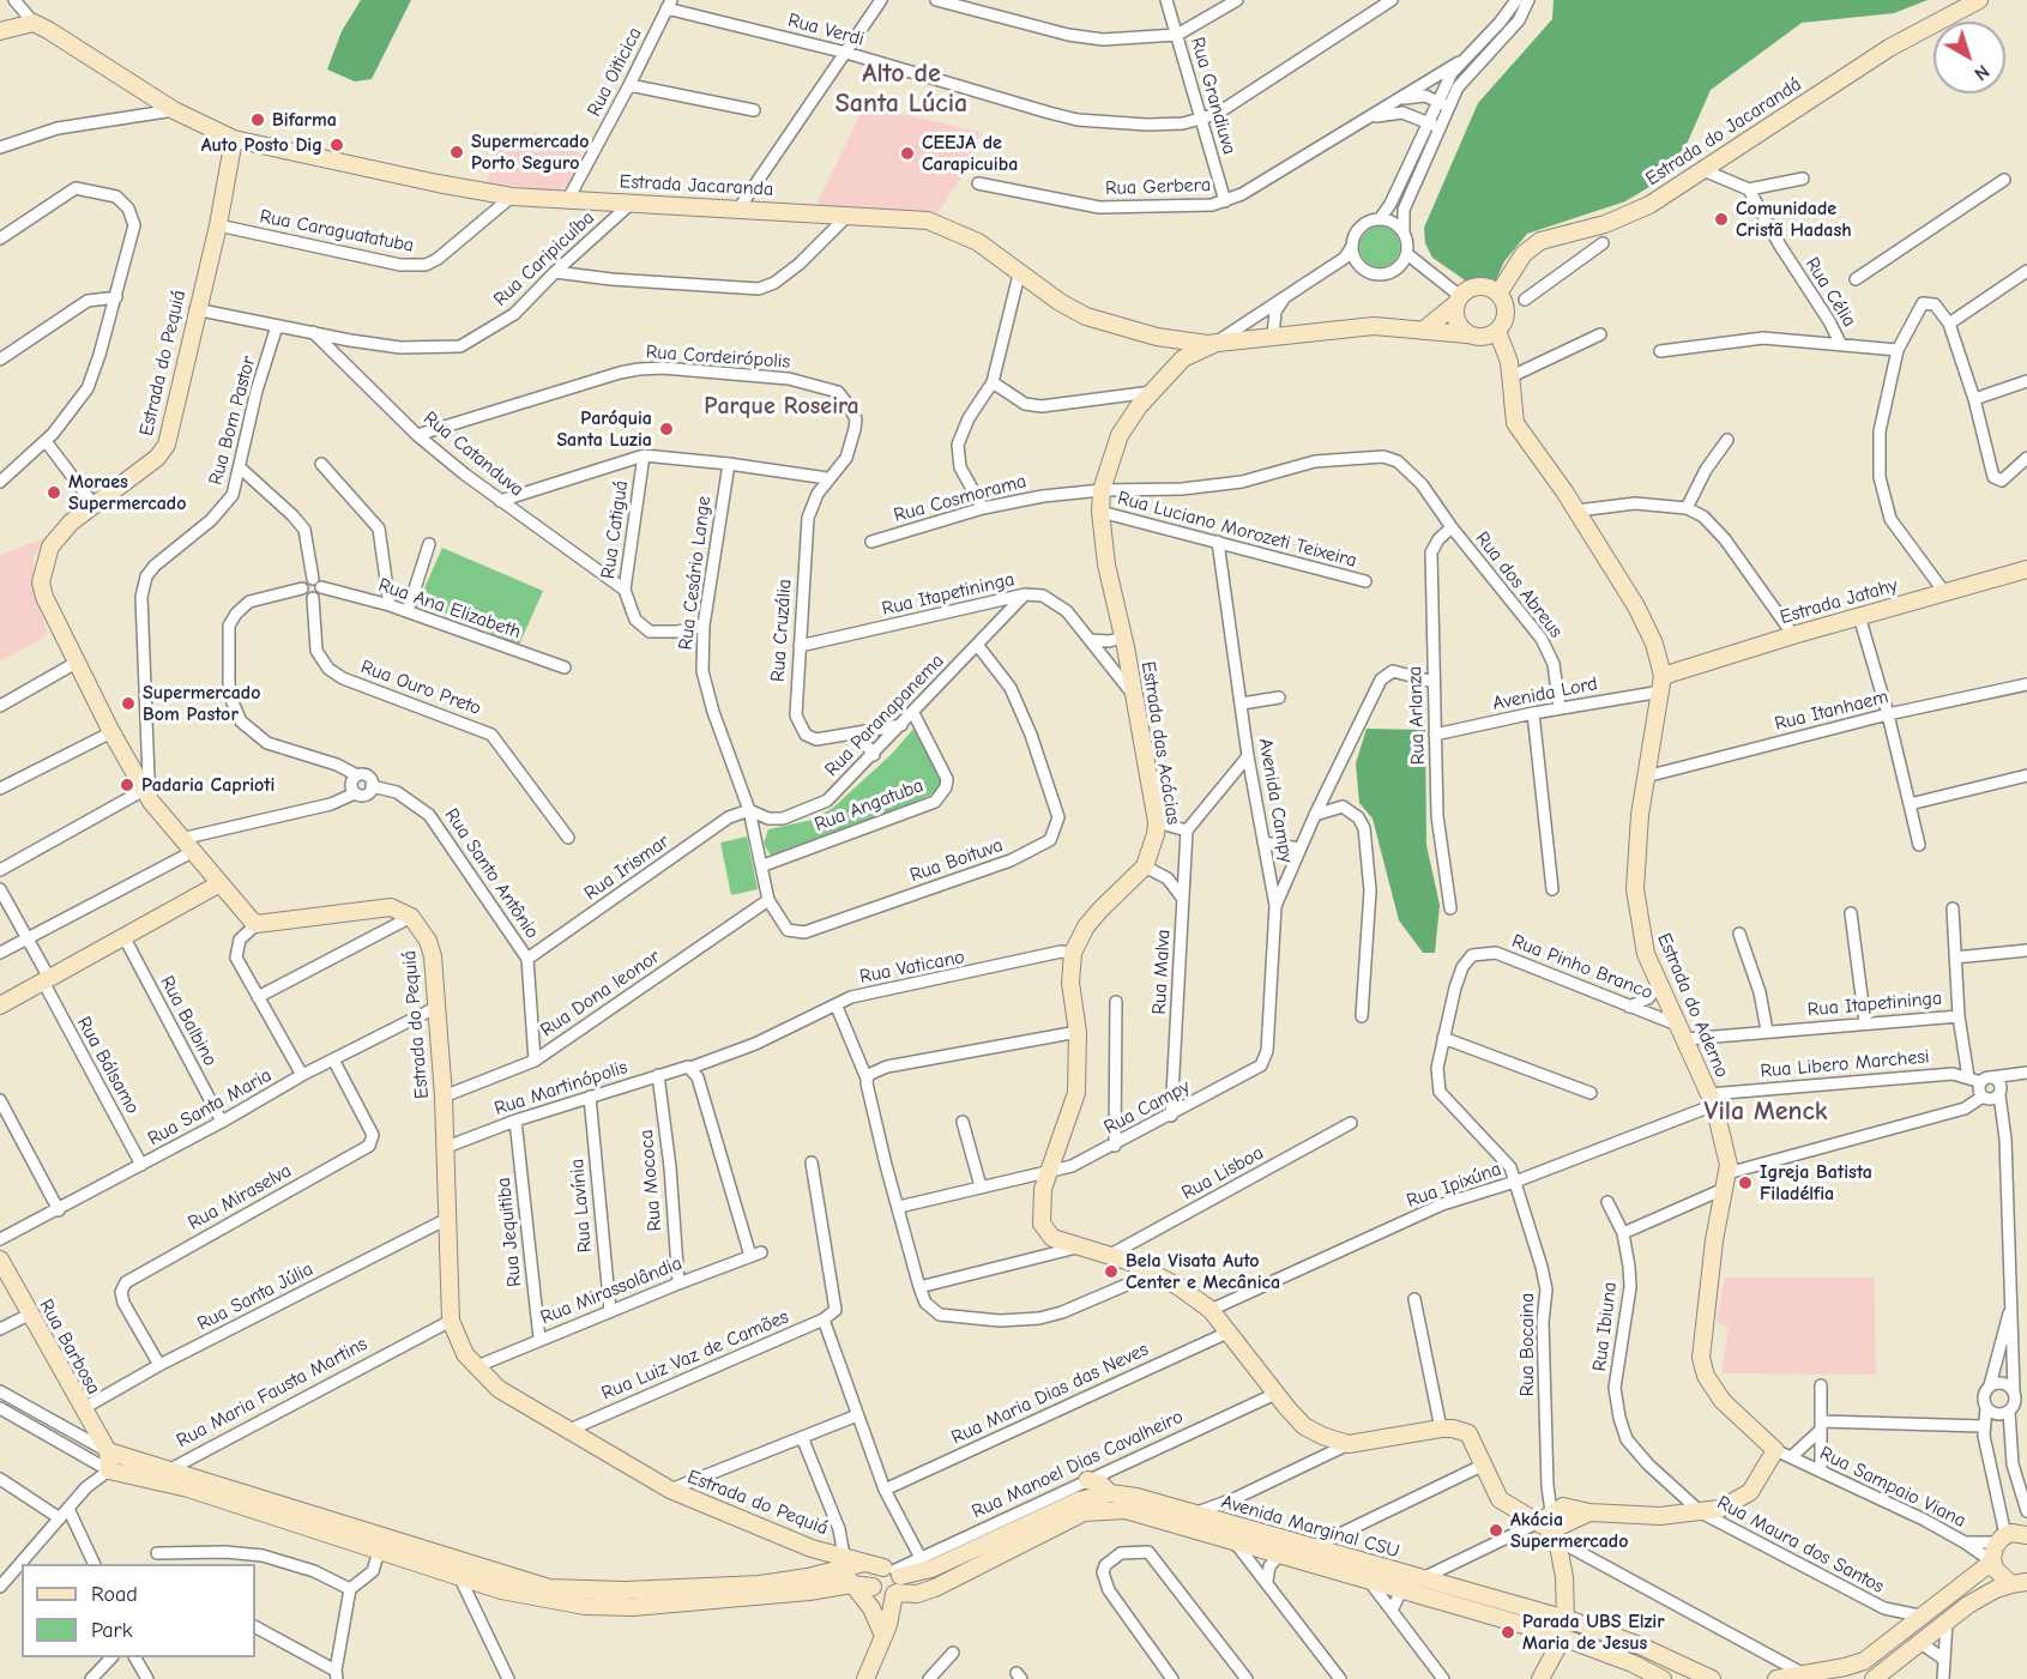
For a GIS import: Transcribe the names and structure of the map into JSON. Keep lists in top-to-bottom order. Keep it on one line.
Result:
{"streets":{"main road":["Estrada do Jacarandá","Estrada Jacaranda","Estrada do Pequiá","Estrada Jatahy","Estrada das Acácias","Estrada do Aderno","Rua Barbosa","Rua Maria Fausta Martins","Avenida Marginal CSU"],"street":["Rua Verdi","Rua Oiticica","Rua Grandiuva","Rua Gerbera","Rua Caraguatatuba","Rua Caripicuíba","Rua Célia","Rua Cordeirópolis","Rua Bom Pastor","Rua Catanduva","Rua Cosmorama","Rua Catiguá","Rua Luciano Morozeti Teixeira","Rua Cesário Lange","Rua dos Abreus","Rua Itapetininga","Rua Ana Elizabeth","Rua Cruzália","Rua Ouro Preto","Avenida Lord","Rua Itanhaem","Rua Paranapanema","Rua Arlanza","Avenida Campy","Rua Angatuba","Rua Boituva","Rua Irismar","Rua Santo Antônio","Rua Vaticano","Rua Pinho Branco","Rua Malva","Rua Dona leonor","Rua Balbino","Rua Libero Marchesi","Rua Bálsamo","Rua Martinópolis","Rua Santa Maria","Rua Campy","Rua Lisboa","Rua Mococa","Rua Ipixúna","Rua Miraselva","Rua Lavínia","Rua Jequitiba","Rua Mirassolândia","Rua Santa Júlia","Rua Ibiuna","Rua Bocaina","Rua Luiz Vaz de Camões","Rua Maria Dias das Neves","Rua Manoel Dias Cavalheiro","Rua Sampaio Viana","Rua Maura dos Santos"]},"crossings":[["Rua Verdi","Rua Oiticica"],["Rua Verdi","Rua Grandiuva"],["Rua Oiticica","Estrada Jacaranda"],["Rua Grandiuva","Rua Gerbera"],["Estrada do Jacarandá","Estrada do Aderno"],["Estrada Jacaranda","Rua Caraguatatuba"],["Estrada Jacaranda","Rua Caripicuíba"],["Estrada Jacaranda","Estrada do Pequiá"],["Rua Caraguatatuba","Estrada do Pequiá"],["Rua Caripicuíba","Estrada do Pequiá"],["Rua Caripicuíba","Rua Bom Pastor"],["Rua Caripicuíba","Rua Catanduva"],["Rua Cordeirópolis","Rua Catanduva"],["Rua Cordeirópolis","Rua Cruzália"],["Estrada do Pequiá","Rua Bom Pastor"],["Estrada do Pequiá","Rua Dona leonor"],["Estrada do Pequiá","Rua Martinópolis"],["Estrada do Pequiá","Rua Santa Maria"],["Estrada do Pequiá","Rua Mirassolândia"],["Estrada do Pequiá","Rua Santa Júlia"],["Estrada do Pequiá","Rua Luiz Vaz de Camões"],["Estrada do Pequiá","Rua Maria Fausta Martins"],["Rua Catanduva","Rua Catiguá"],["Rua Cosmorama","Rua dos Abreus"],["Rua Cosmorama","Rua Arlanza"],["Rua Cosmorama","Estrada das Acácias"],["Rua Catiguá","Rua Cesário Lange"],["Rua Luciano Morozeti Teixeira","Estrada das Acácias"],["Rua Luciano Morozeti Teixeira","Avenida Campy"],["Rua Cesário Lange","Rua Paranapanema"],["Rua Cesário Lange","Rua Boituva"],["Rua Cesário Lange","Rua Irismar"],["Rua dos Abreus","Avenida Lord"],["Rua dos Abreus","Rua Arlanza"],["Rua Itapetininga","Rua Cruzália"],["Rua Itapetininga","Rua Paranapanema"],["Rua Itapetininga","Estrada das Acácias"],["Rua Itapetininga","Rua Pinho Branco"],["Rua Itapetininga","Estrada do Aderno"],["Estrada Jatahy","Avenida Lord"],["Estrada Jatahy","Estrada do Aderno"],["Rua Ana Elizabeth","Rua Ouro Preto"],["Rua Cruzália","Rua Paranapanema"],["Avenida Lord","Rua Arlanza"],["Avenida Lord","Estrada do Aderno"],["Rua Itanhaem","Estrada do Aderno"],["Rua Paranapanema","Rua Angatuba"],["Rua Paranapanema","Rua Boituva"],["Rua Paranapanema","Rua Irismar"],["Estrada das Acácias","Rua Vaticano"],["Estrada das Acácias","Rua Campy"],["Estrada das Acácias","Rua Lisboa"],["Estrada das Acácias","Rua Ipixúna"],["Estrada das Acácias","Rua Maria Dias das Neves"],["Estrada das Acácias","Rua Manoel Dias Cavalheiro"],["Avenida Campy","Rua Campy"],["Rua Angatuba","Rua Boituva"],["Rua Boituva","Rua Irismar"],["Rua Boituva","Rua Dona leonor"],["Rua Irismar","Rua Santo Antônio"],["Rua Santo Antônio","Rua Dona leonor"],["Rua Vaticano","Rua Martinópolis"],["Rua Pinho Branco","Estrada do Aderno"],["Rua Pinho Branco","Rua Ipixúna"],["Rua Pinho Branco","Rua Bocaina"],["Rua Malva","Rua Campy"],["Estrada do Aderno","Rua Libero Marchesi"],["Estrada do Aderno","Rua Ipixúna"],["Estrada do Aderno","Rua Sampaio Viana"],["Rua Balbino","Rua Santa Maria"],["Rua Libero Marchesi","Rua Ipixúna"],["Rua Bálsamo","Rua Santa Maria"],["Rua Martinópolis","Rua Mococa"],["Rua Martinópolis","Rua Lavínia"],["Rua Martinópolis","Rua Jequitiba"],["Rua Martinópolis","Rua Mirassolândia"],["Rua Santa Maria","Rua Miraselva"],["Rua Mococa","Rua Mirassolândia"],["Rua Ipixúna","Rua Bocaina"],["Rua Miraselva","Rua Santa Júlia"],["Rua Lavínia","Rua Mirassolândia"],["Rua Jequitiba","Rua Mirassolândia"],["Rua Santa Júlia","Rua Barbosa"],["Rua Ibiuna","Rua Maura dos Santos"],["Rua Barbosa","Rua Maria Fausta Martins"],["Rua Manoel Dias Cavalheiro","Avenida Marginal CSU"]],"districts":["Alto de Santa Lúcia","Parque Roseira","Vila Menck"],"places":["Bifarma","Auto Posto Dig","Supermercado Porto Seguro","CEEJA de Carapicuiba","Comunidade Cristã Hadash","Paróquia Santa Luzia","Moraes Supermercado","Supermercado Bom Pastor","Padaria Caprioti","Igreja Batista Filadélfia","Bela Visata Auto Center e Mecânica","Akácia Supermercado","Parada UBS Elzir Maria de Jesus"],"legend":["Road","Park"],"north":"bottom right"}
